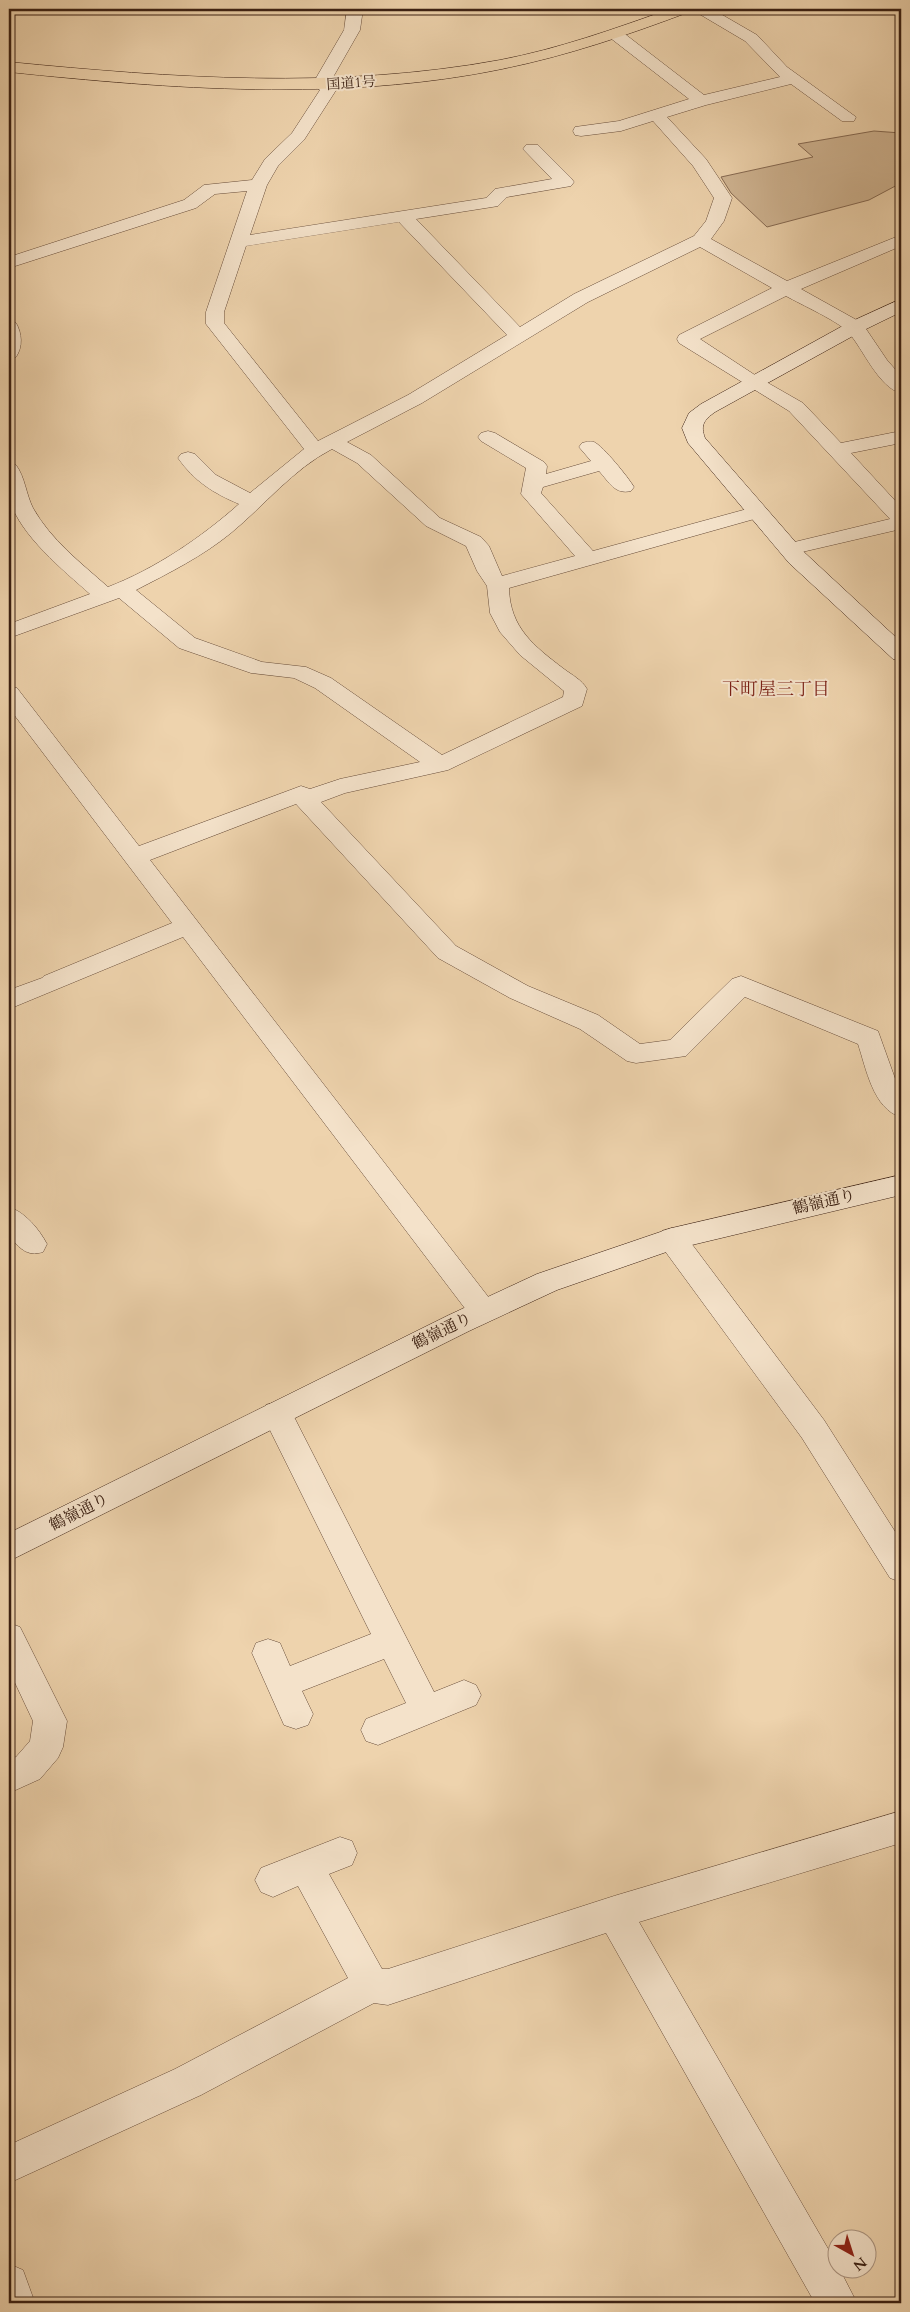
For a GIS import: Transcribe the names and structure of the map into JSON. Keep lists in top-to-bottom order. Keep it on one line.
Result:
{"streets":{"highway":["国道1号"],"street":["鶴嶺通り"]},"districts":["下町屋三丁目"],"north":"bottom right"}
